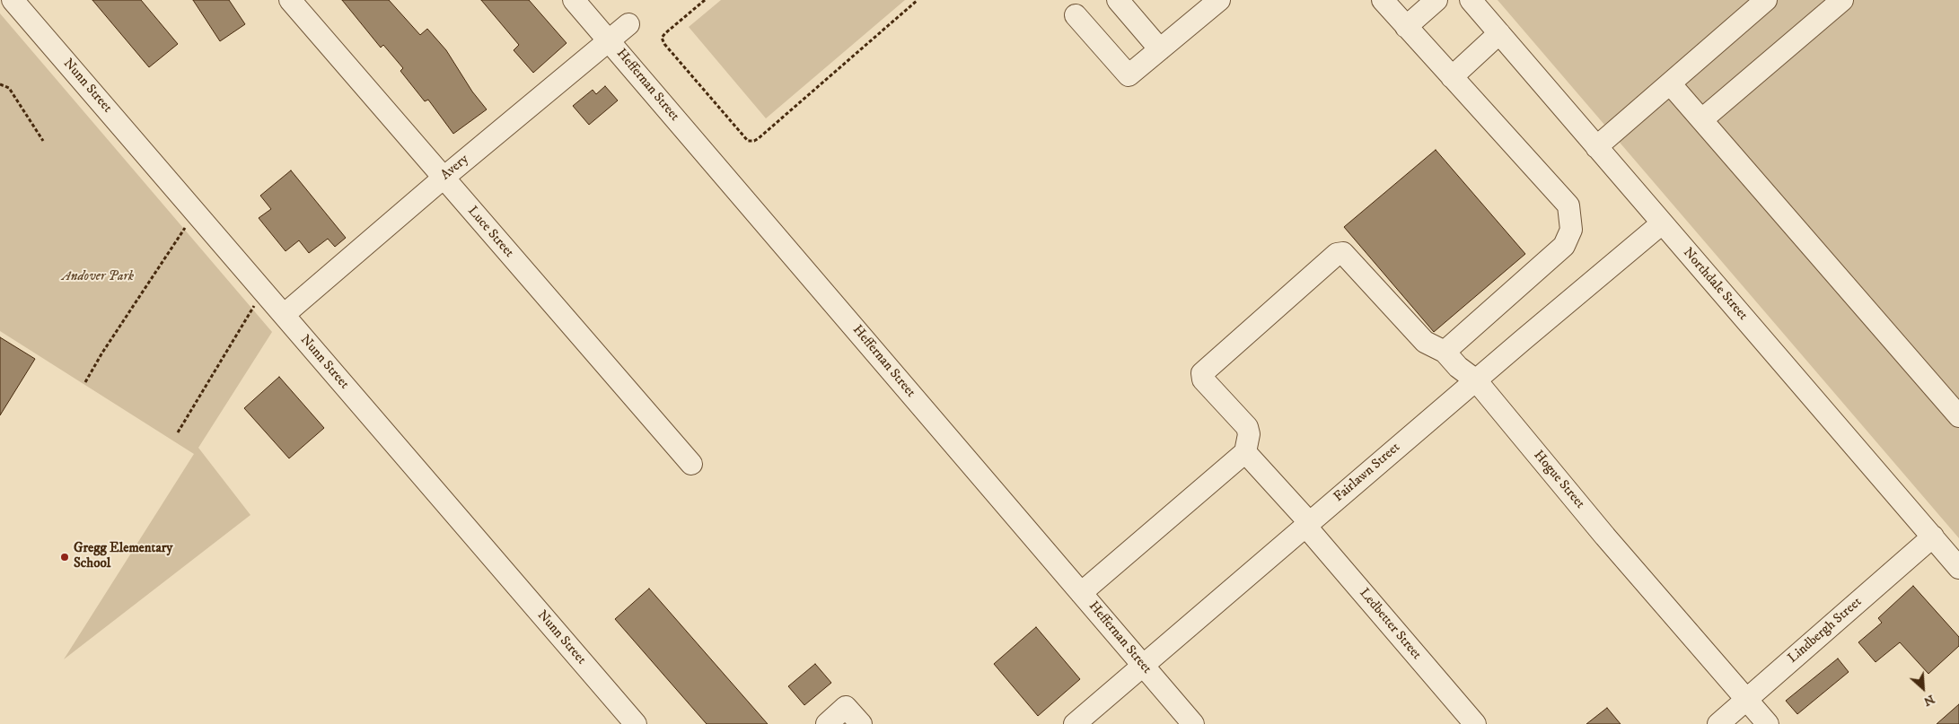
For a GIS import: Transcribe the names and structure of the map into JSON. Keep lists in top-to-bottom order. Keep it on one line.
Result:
{"streets":{"street":["Heffernan Street","Nunn Street","Avery","Luce Street","Northdale Street","Fairlawn Street","Hogue Street","Ledbetter Street","Lindbergh Street"]},"crossings":[["Heffernan Street","Avery"],["Heffernan Street","Fairlawn Street"],["Nunn Street","Avery"],["Avery","Luce Street"],["Northdale Street","Fairlawn Street"],["Northdale Street","Lindbergh Street"],["Fairlawn Street","Hogue Street"],["Fairlawn Street","Ledbetter Street"],["Hogue Street","Ledbetter Street"],["Hogue Street","Lindbergh Street"]],"parks":["Andover Park"],"places":["Gregg Elementary School"],"north":"bottom right"}
